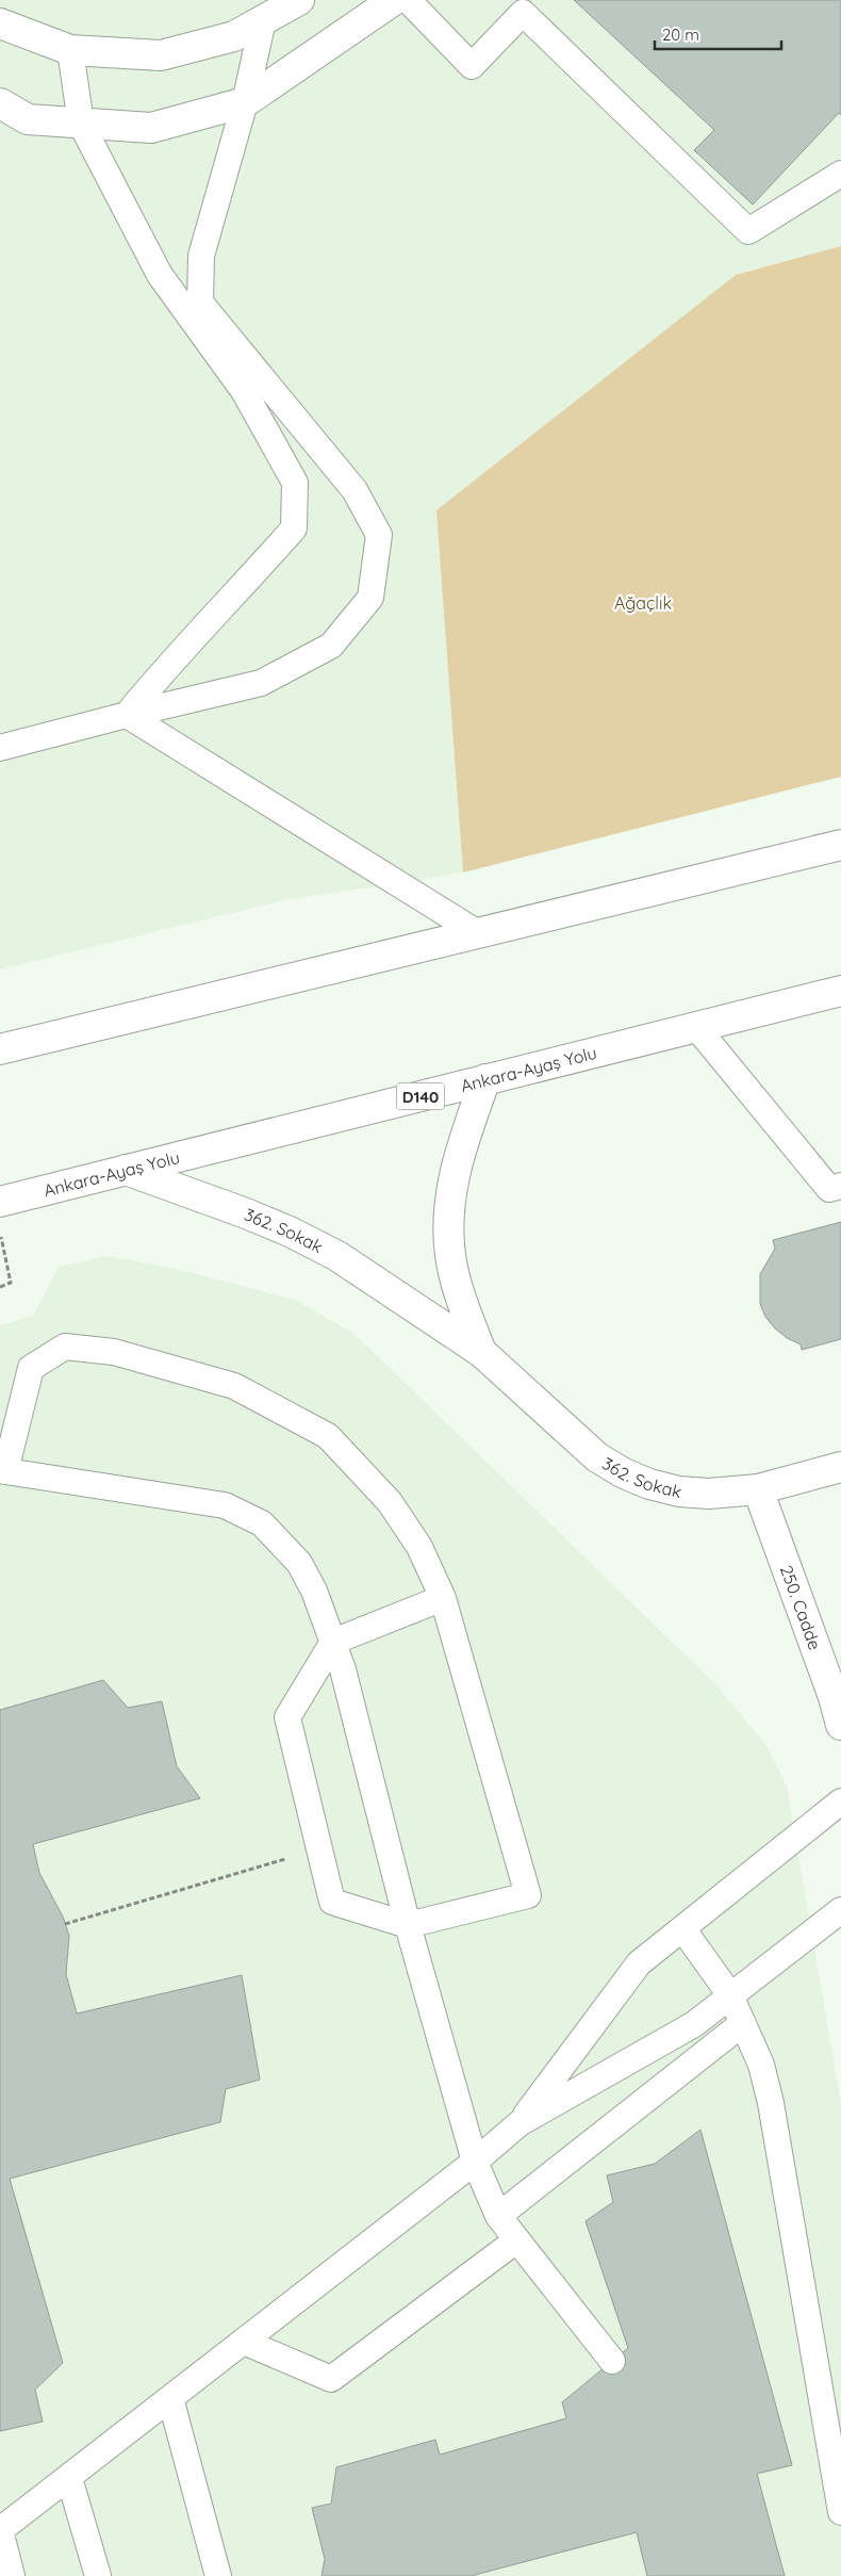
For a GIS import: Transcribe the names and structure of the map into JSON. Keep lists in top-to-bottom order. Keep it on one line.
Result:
{"streets":{"main road":["Ankara-Ayaş Yolu","D140","362. Sokak","250. Cadde"]},"crossings":[["Ankara-Ayaş Yolu","362. Sokak"],["362. Sokak","250. Cadde"]],"parks":["Ağaçlık"],"scale_bar":"20 m"}
